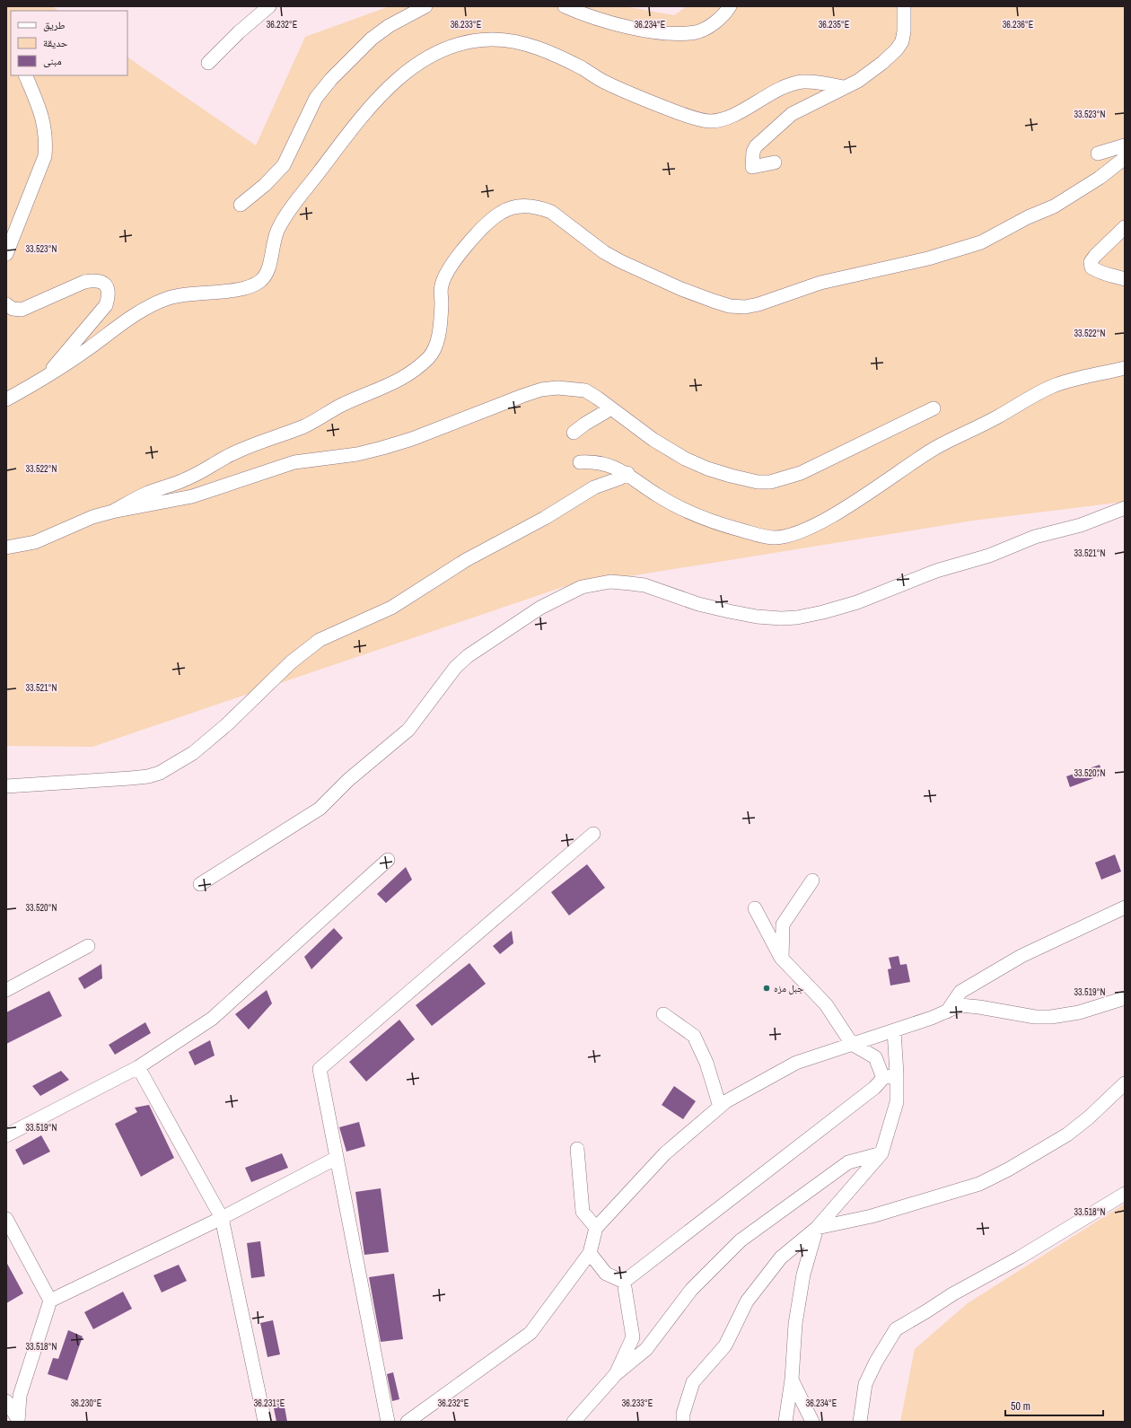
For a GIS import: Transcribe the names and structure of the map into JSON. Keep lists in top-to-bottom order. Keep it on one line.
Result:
{"places":["جبل مزه"],"legend":["طريق","حديقة","مبنى"],"scale_bar":"50 m","coordinates":["36.232°E","36.233°E","36.234°E","36.235°E","36.236°E","33.523°N","33.522°N","33.521°N","33.520°N","33.519°N","33.518°N","36.230°E","36.231°E"]}
